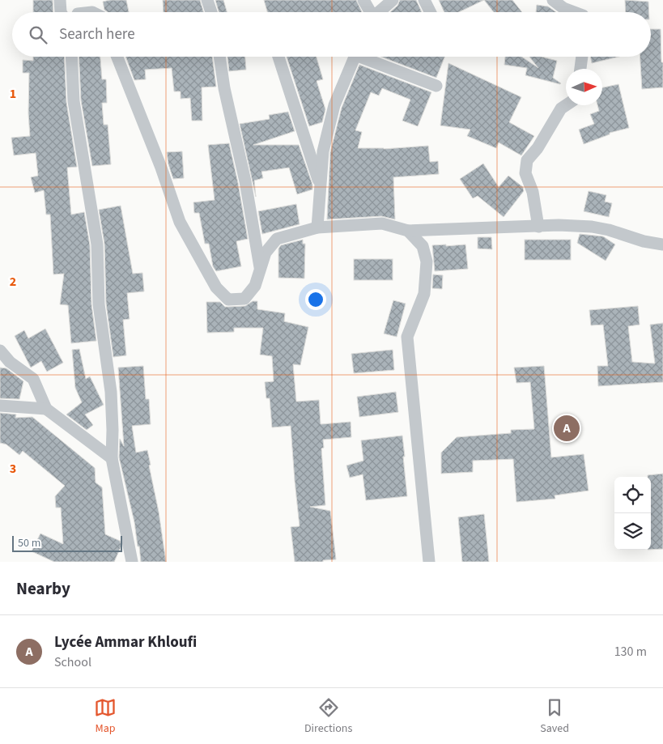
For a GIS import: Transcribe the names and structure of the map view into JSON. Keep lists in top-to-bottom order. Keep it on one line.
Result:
{"scale_bar":"50 m","north":"right","page":{"search":"Search here","pins":"A","scale":"50 m","heading":"Nearby","list":[{"mark":"A","name":"Lycée Ammar Khloufi","note":"School","value":"130 m"}],"nav":["Map","Directions","Saved"]},"grid":{"rows":["1","2","3"]}}
